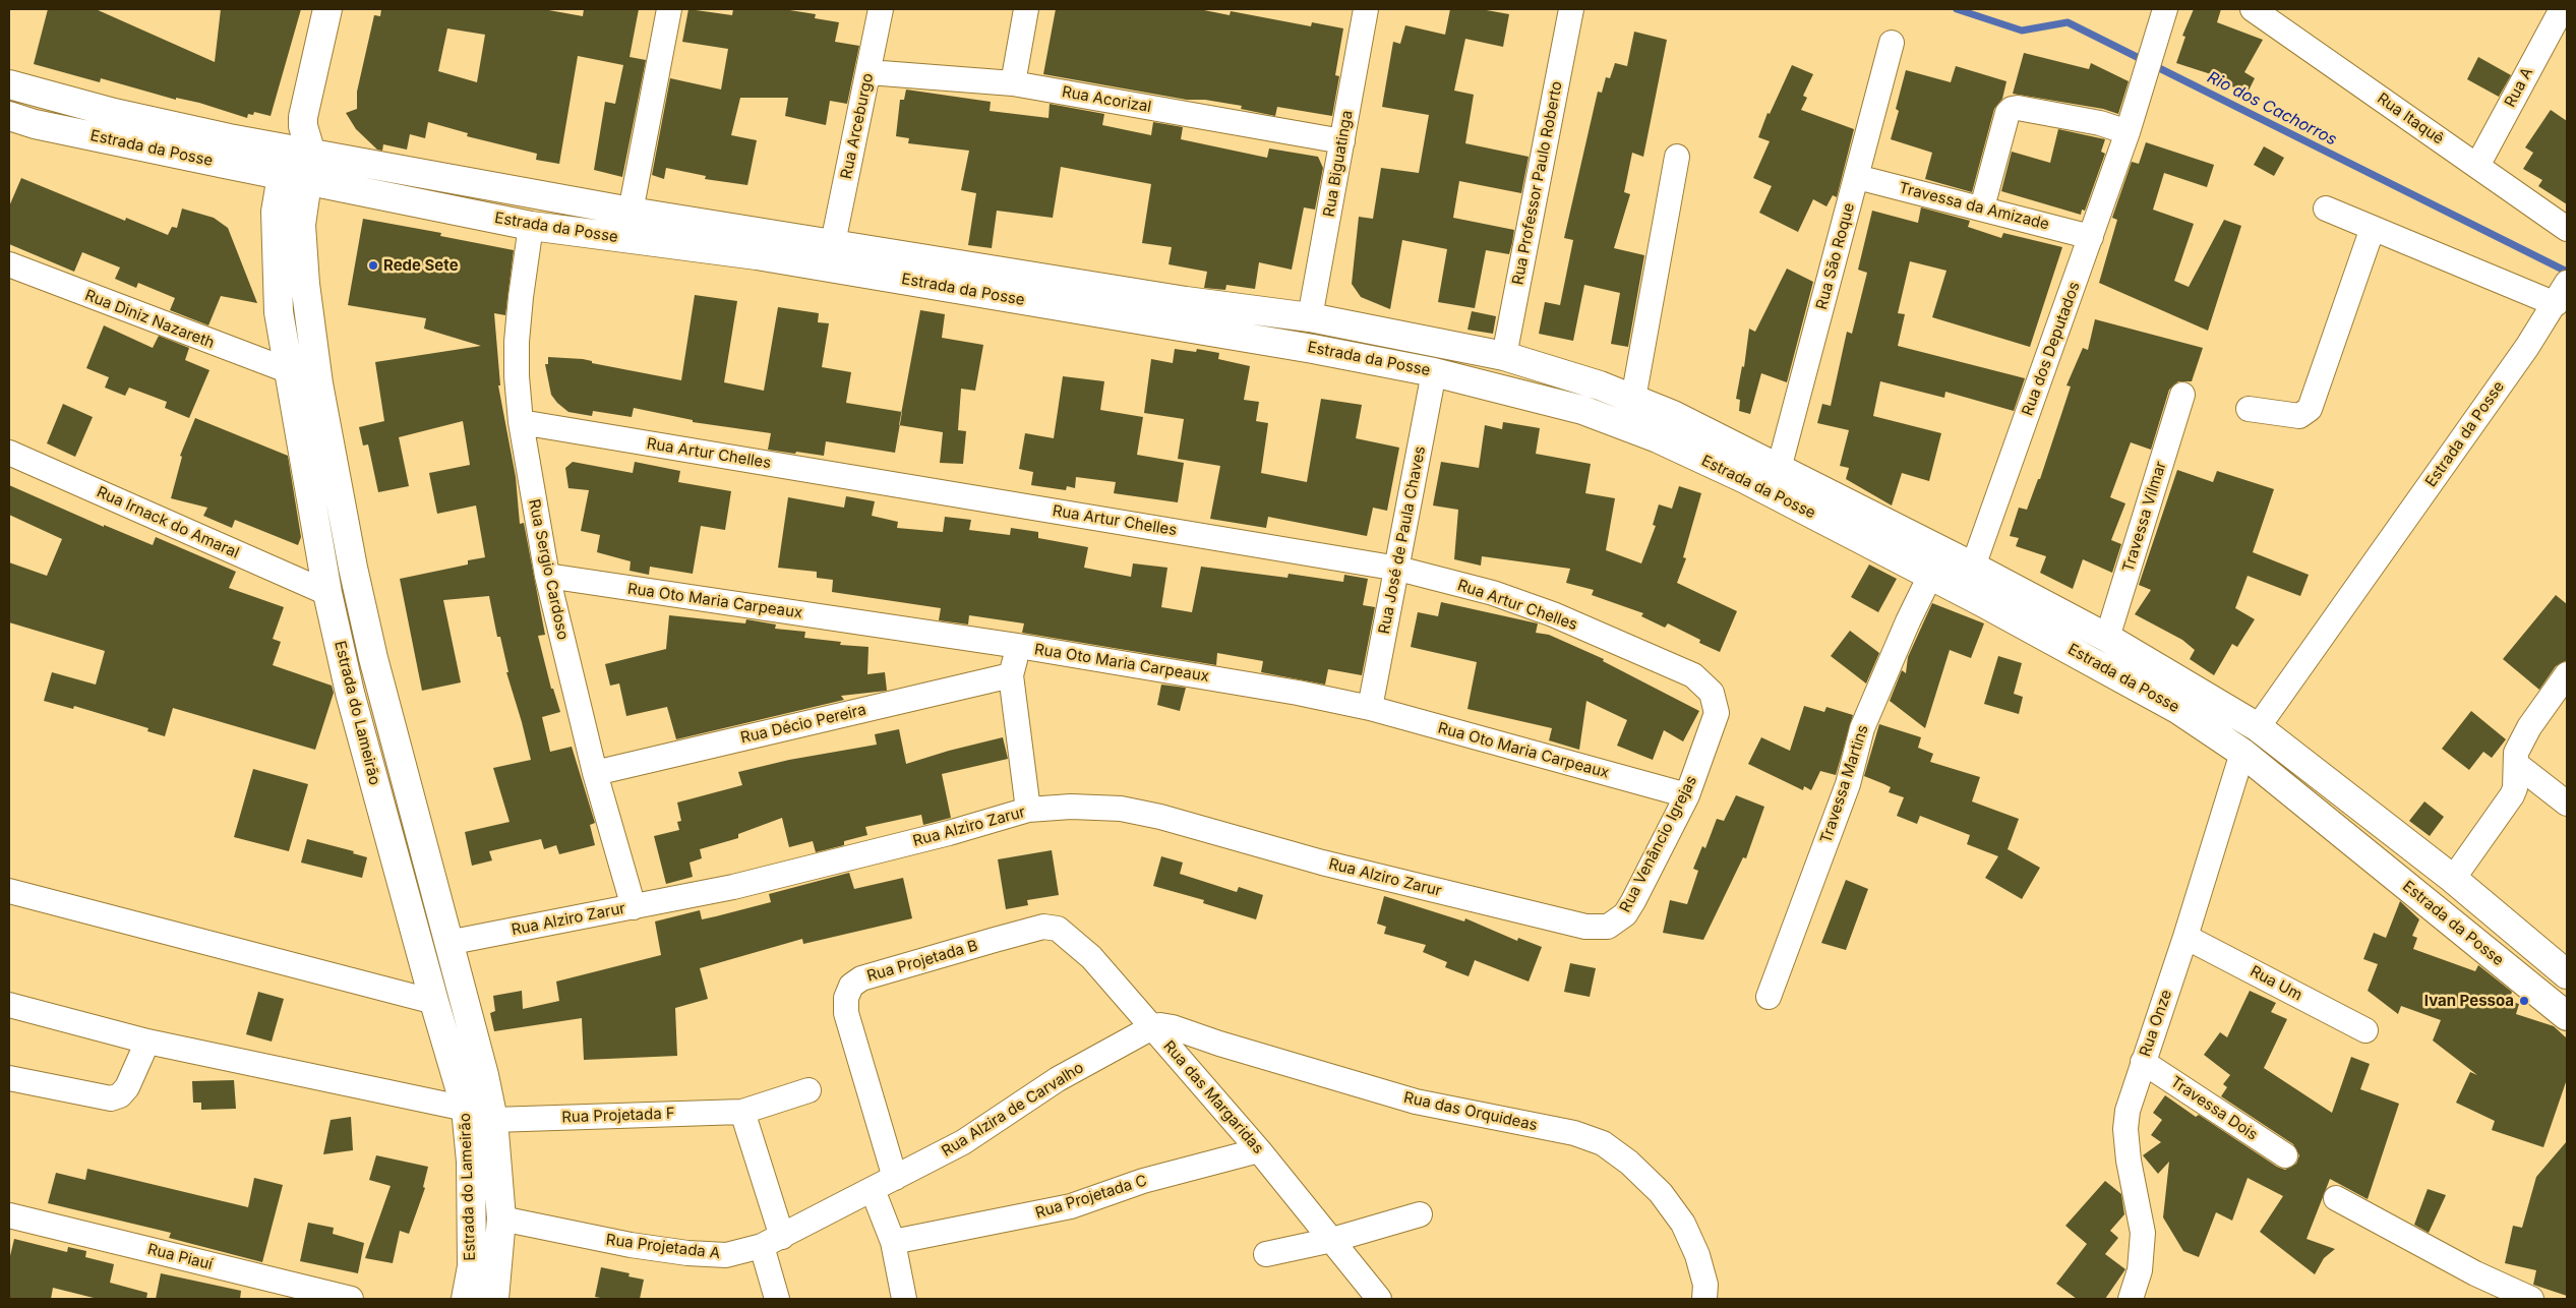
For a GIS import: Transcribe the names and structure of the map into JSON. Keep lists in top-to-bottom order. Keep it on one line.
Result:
{"streets":{"main road":["Estrada da Posse","Estrada do Lameirão"],"street":["Rua A","Rua Acorizal","Rua Itaquê","Rua Arceburgo","Rua Biguatinga","Rua Professor Paulo Roberto","Travessa da Amizade","Rua São Roque","Rua Diniz Nazareth","Rua dos Deputados","Rua Artur Chelles","Travessa Vilmar","Rua Irnack do Amaral","Rua José de Paula Chaves","Rua Sergio Cardoso","Rua Oto Maria Carpeaux","Rua Décio Pereira","Travessa Martins","Rua Alziro Zarur","Rua Venâncio Igrejas","Rua Projetada B","Rua Um","Rua Onze","Rua das Margaridas","Travessa Dois","Rua Alzira de Carvalho","Rua das Orquideas","Rua Projetada F","Rua Projetada C","Rua Projetada A","Rua Piauí"]},"crossings":[["Rua A","Rua Itaquê"],["Rua Acorizal","Rua Arceburgo"],["Rua Acorizal","Rua Biguatinga"],["Rua Arceburgo","Estrada da Posse"],["Estrada da Posse","Rua Biguatinga"],["Estrada da Posse","Rua Professor Paulo Roberto"],["Estrada da Posse","Rua São Roque"],["Estrada da Posse","Rua dos Deputados"],["Estrada da Posse","Travessa Vilmar"],["Estrada da Posse","Rua José de Paula Chaves"],["Estrada da Posse","Rua Sergio Cardoso"],["Estrada da Posse","Estrada do Lameirão"],["Estrada da Posse","Travessa Martins"],["Estrada da Posse","Rua Onze"],["Travessa da Amizade","Rua São Roque"],["Travessa da Amizade","Rua dos Deputados"],["Rua Diniz Nazareth","Estrada do Lameirão"],["Rua Artur Chelles","Rua José de Paula Chaves"],["Rua Artur Chelles","Rua Sergio Cardoso"],["Rua Artur Chelles","Rua Venâncio Igrejas"],["Rua Irnack do Amaral","Estrada do Lameirão"],["Rua José de Paula Chaves","Rua Oto Maria Carpeaux"],["Rua Sergio Cardoso","Rua Oto Maria Carpeaux"],["Rua Sergio Cardoso","Rua Décio Pereira"],["Rua Sergio Cardoso","Rua Alziro Zarur"],["Rua Oto Maria Carpeaux","Rua Venâncio Igrejas"],["Estrada do Lameirão","Rua Alziro Zarur"],["Estrada do Lameirão","Rua Projetada F"],["Estrada do Lameirão","Rua Projetada A"],["Rua Alziro Zarur","Rua Venâncio Igrejas"],["Rua Projetada B","Rua das Margaridas"],["Rua Projetada B","Rua Alzira de Carvalho"],["Rua Um","Rua Onze"],["Rua Onze","Travessa Dois"],["Rua das Margaridas","Rua Alzira de Carvalho"],["Rua das Margaridas","Rua das Orquideas"],["Rua das Margaridas","Rua Projetada C"],["Rua Alzira de Carvalho","Rua das Orquideas"],["Rua Alzira de Carvalho","Rua Projetada A"]],"water":["Rio dos Cachorros"],"places":["Rede Sete","Ivan Pessoa"]}
